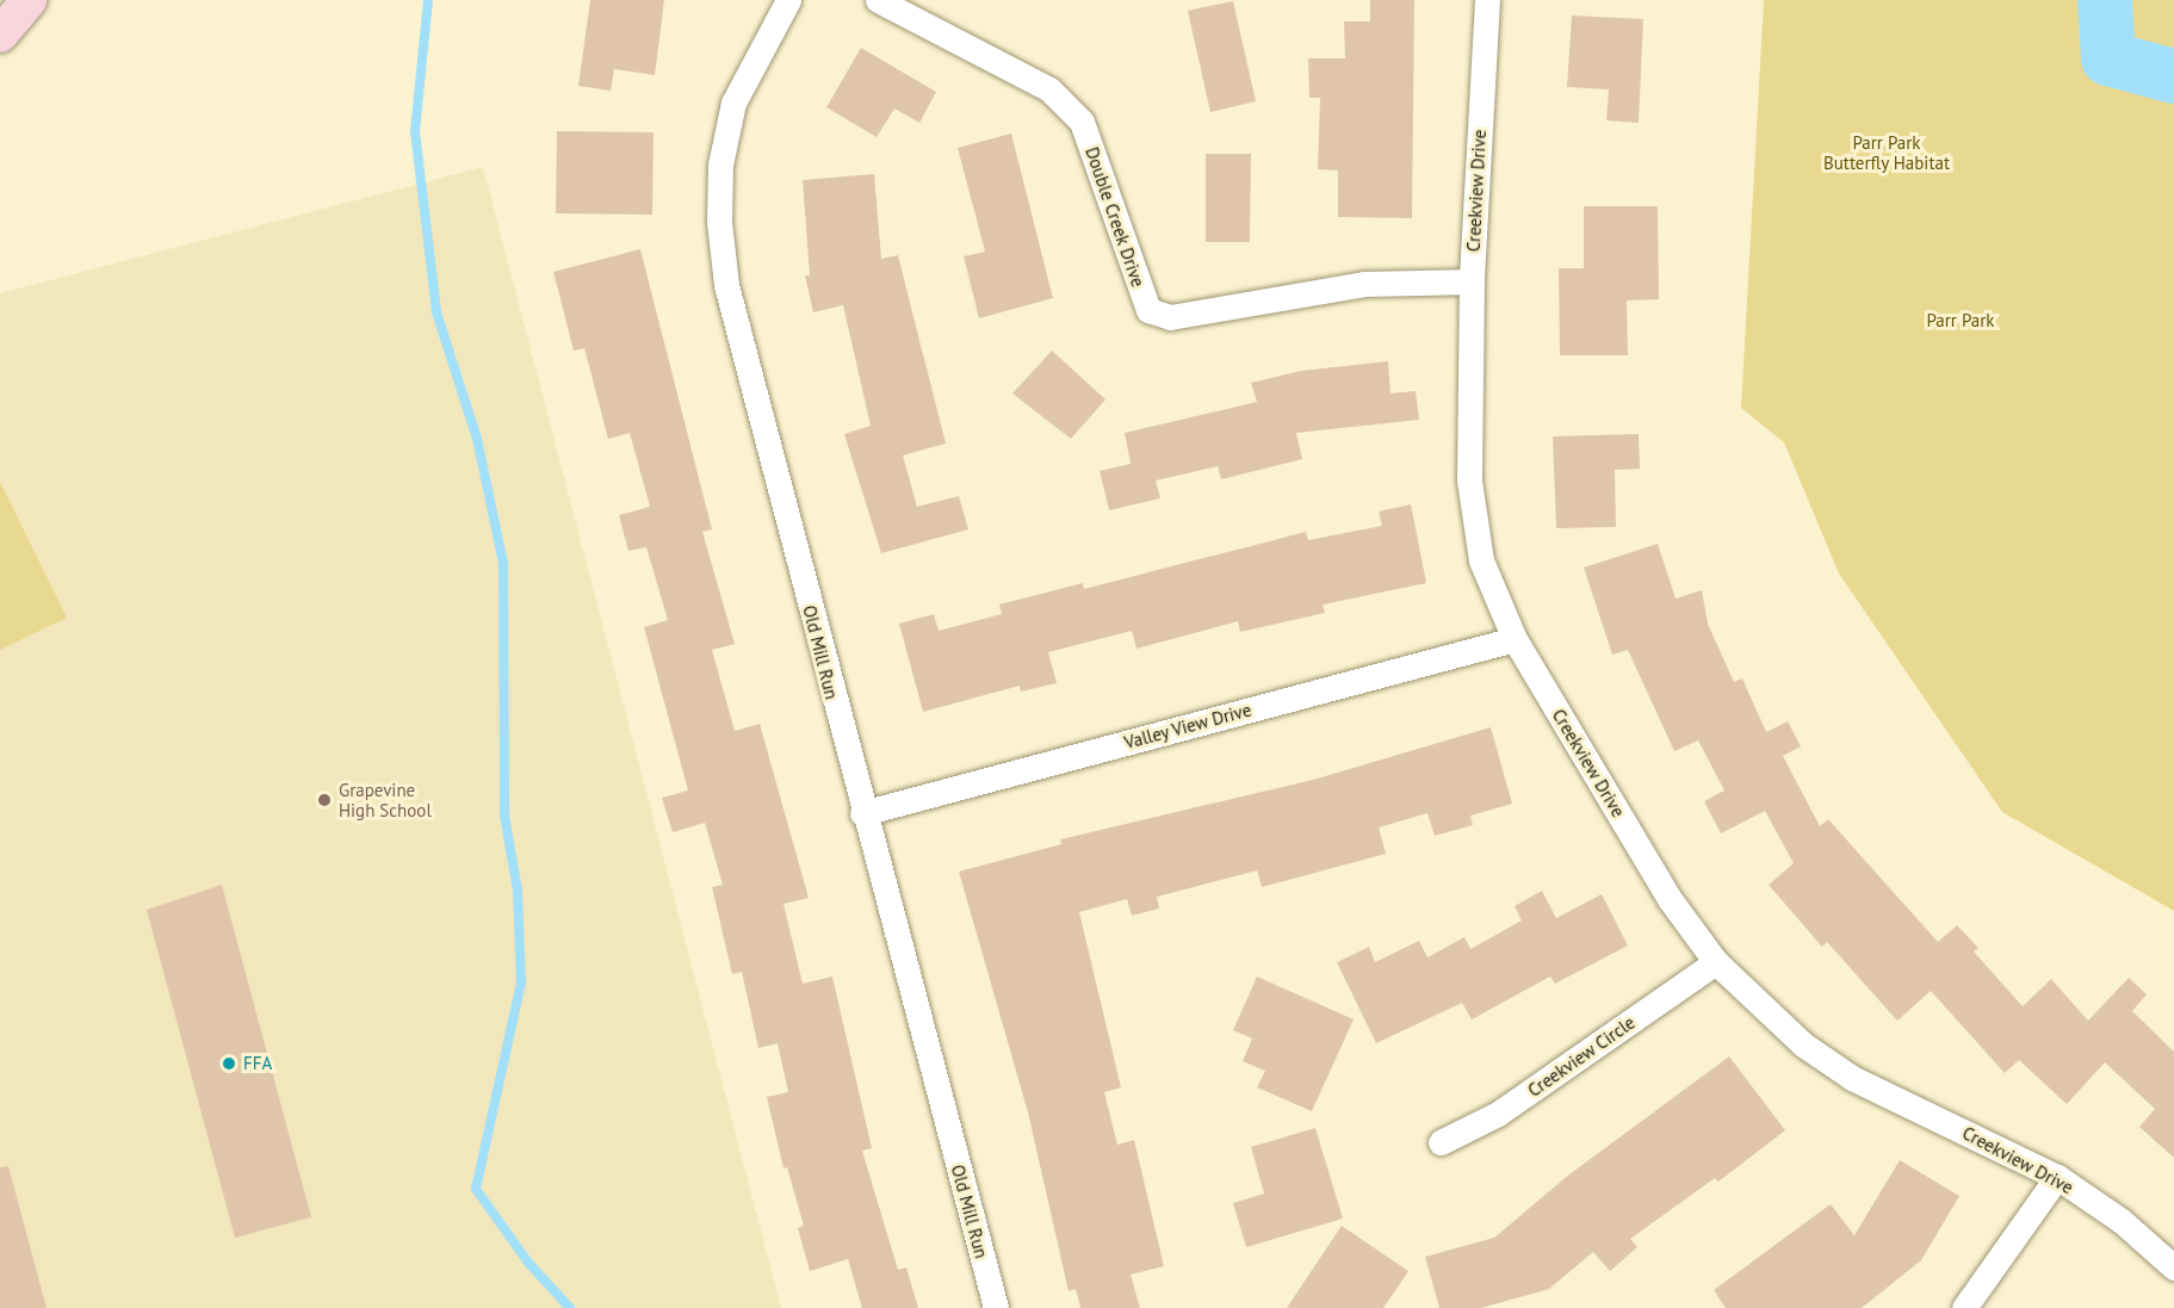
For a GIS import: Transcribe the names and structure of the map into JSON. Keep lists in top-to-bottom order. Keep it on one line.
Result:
{"streets":{"street":["Creekview Drive","Double Creek Drive","Old Mill Run","Valley View Drive","Creekview Circle"]},"crossings":[["Creekview Drive","Double Creek Drive"],["Creekview Drive","Valley View Drive"],["Creekview Drive","Creekview Circle"],["Old Mill Run","Valley View Drive"]],"parks":["Parr Park Butterfly Habitat","Parr Park"],"places":["Grapevine High School","FFA"]}
